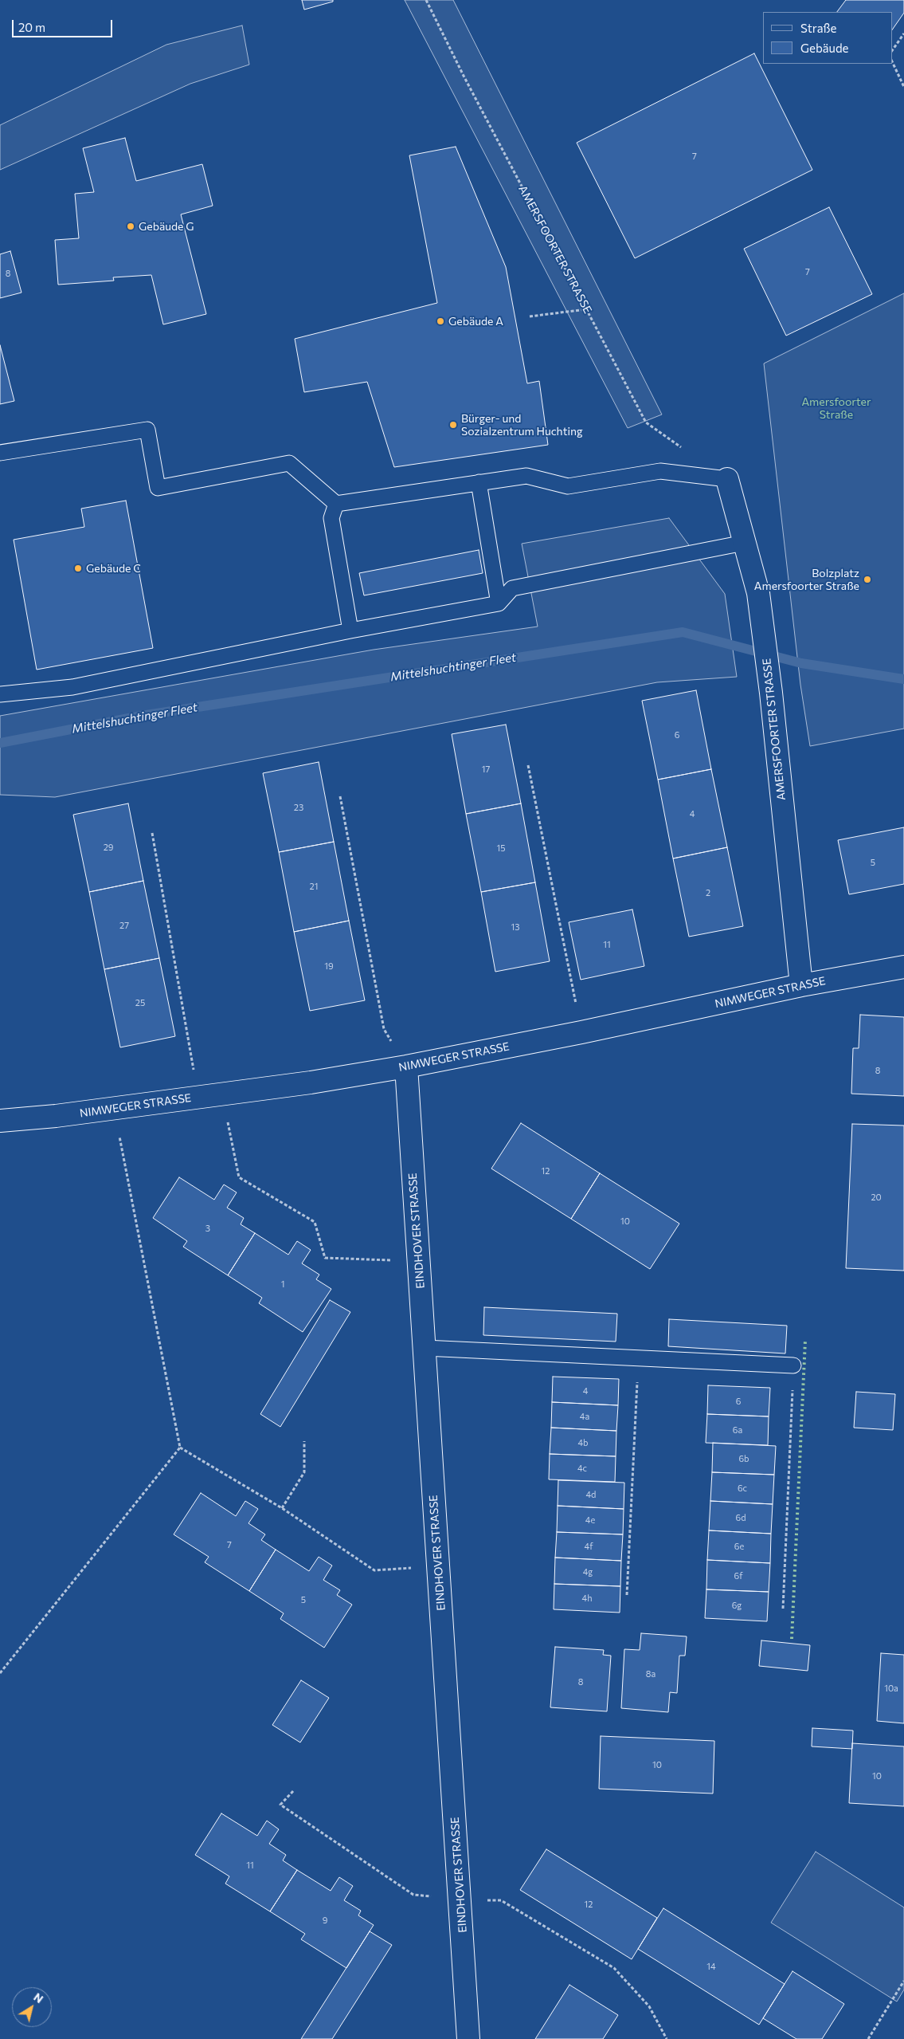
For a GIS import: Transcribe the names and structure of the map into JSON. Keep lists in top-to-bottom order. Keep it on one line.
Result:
{"streets":{"street":["AMERSFOORTER STRASSE","NIMWEGER STRASSE","EINDHOVER STRASSE"]},"crossings":[["AMERSFOORTER STRASSE","NIMWEGER STRASSE"],["NIMWEGER STRASSE","EINDHOVER STRASSE"]],"water":["Mittelshuchtinger Fleet"],"parks":["Amersfoorter Straße"],"places":["Gebäude G","Gebäude A","Bürger- und Sozialzentrum Huchting","Gebäude C","Bolzplatz Amersfoorter Straße"],"house_numbers":["7","7","8","6","17","23","4","29","15","5","21","2","27","13","11","19","25","8","12","20","10","3","1","4","6","4a","6a","4b","6b","4c","6c","4d","6d","4e","7","4f","6e","4g","6f","4h","5","6g","8a","8","10a","10","10","11","12","9","14"],"legend":["Straße","Gebäude"],"scale_bar":"20 m","north":"top right"}
